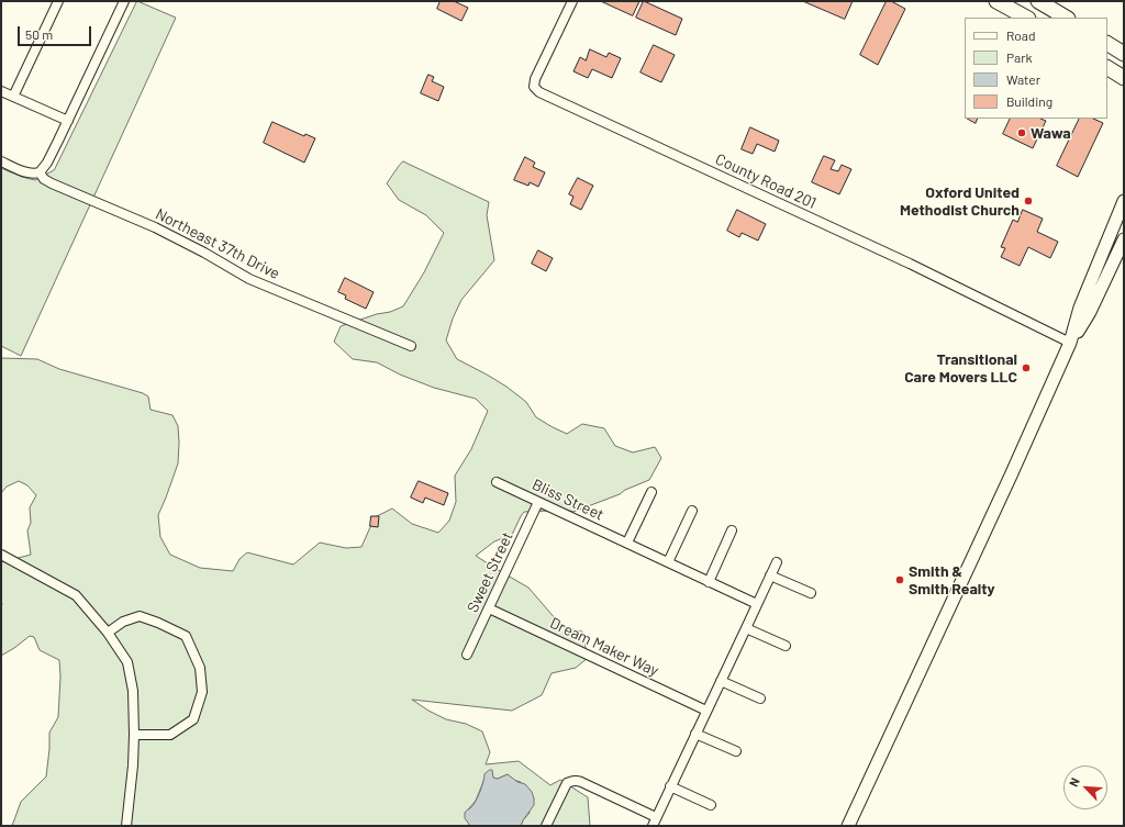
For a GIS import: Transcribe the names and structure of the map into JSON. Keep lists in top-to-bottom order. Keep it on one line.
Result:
{"streets":{"street":["County Road 201","Northeast 37th Drive","Bliss Street","Sweet Street","Dream Maker Way"]},"crossings":[["Bliss Street","Sweet Street"],["Sweet Street","Dream Maker Way"]],"places":["Wawa","Oxford United Methodist Church","Transitional Care Movers LLC","Smith & Smith Realty"],"legend":["Road","Park","Water","Building"],"scale_bar":"50 m","north":"top left"}
